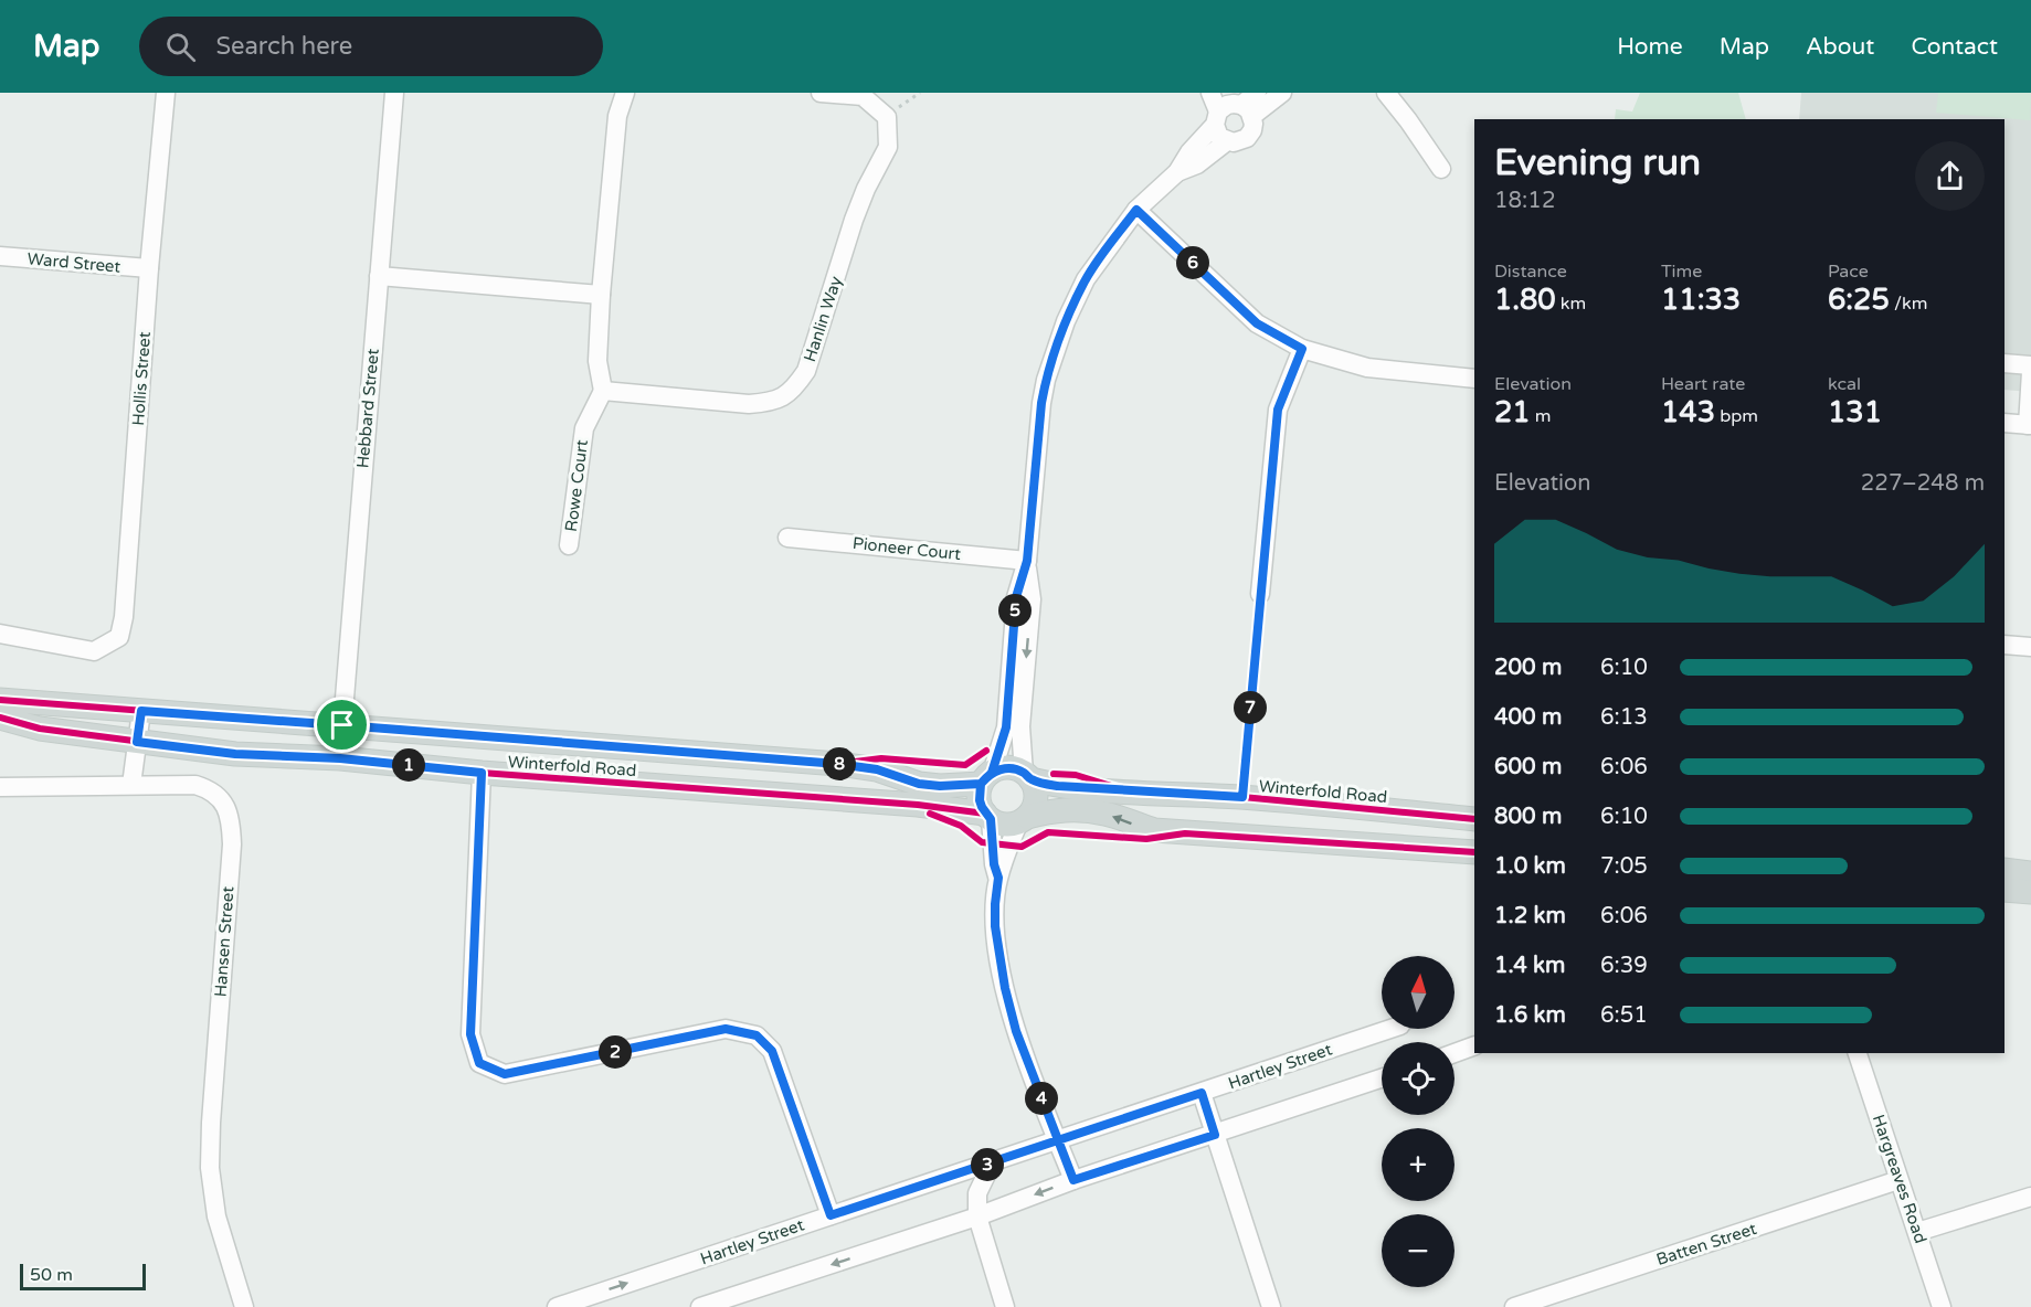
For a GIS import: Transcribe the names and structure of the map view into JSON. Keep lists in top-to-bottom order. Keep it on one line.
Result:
{"streets":{"main road":["Winterfold Road"],"street":["Ward Street","Hanlin Way","Hollis Street","Hebbard Street","Rowe Court","Pioneer Court","Hansen Street","Hartley Street","Hargreaves Road","Batten Street"]},"crossings":[["Ward Street","Hollis Street"],["Hanlin Way","Rowe Court"],["Hebbard Street","Winterfold Road"],["Hargreaves Road","Batten Street"]],"scale_bar":"50 m","north":"top","page":{"header":"Map","search":"Search here","nav":["Home","Map","About","Contact"],"heading":["Evening run","18:12"],"stats":[["Distance","1.80 km"],["Time","11:33"],["Pace","6:25 /km"],["Elevation","21 m"],["Heart rate","143 bpm"],["kcal","131"]],"pins":["6","5","7","8","1","2","4","3"],"chart":["Elevation","227–248 m"],"list":[{"name":"200 m","note":"6:10"},{"name":"400 m","note":"6:13"},{"name":"600 m","note":"6:06"},{"name":"800 m","note":"6:10"},{"name":"1.0 km","note":"7:05"},{"name":"1.2 km","note":"6:06"},{"name":"1.4 km","note":"6:39"},{"name":"1.6 km","note":"6:51"}],"map_buttons":["+","−"],"scale":"50 m"}}
